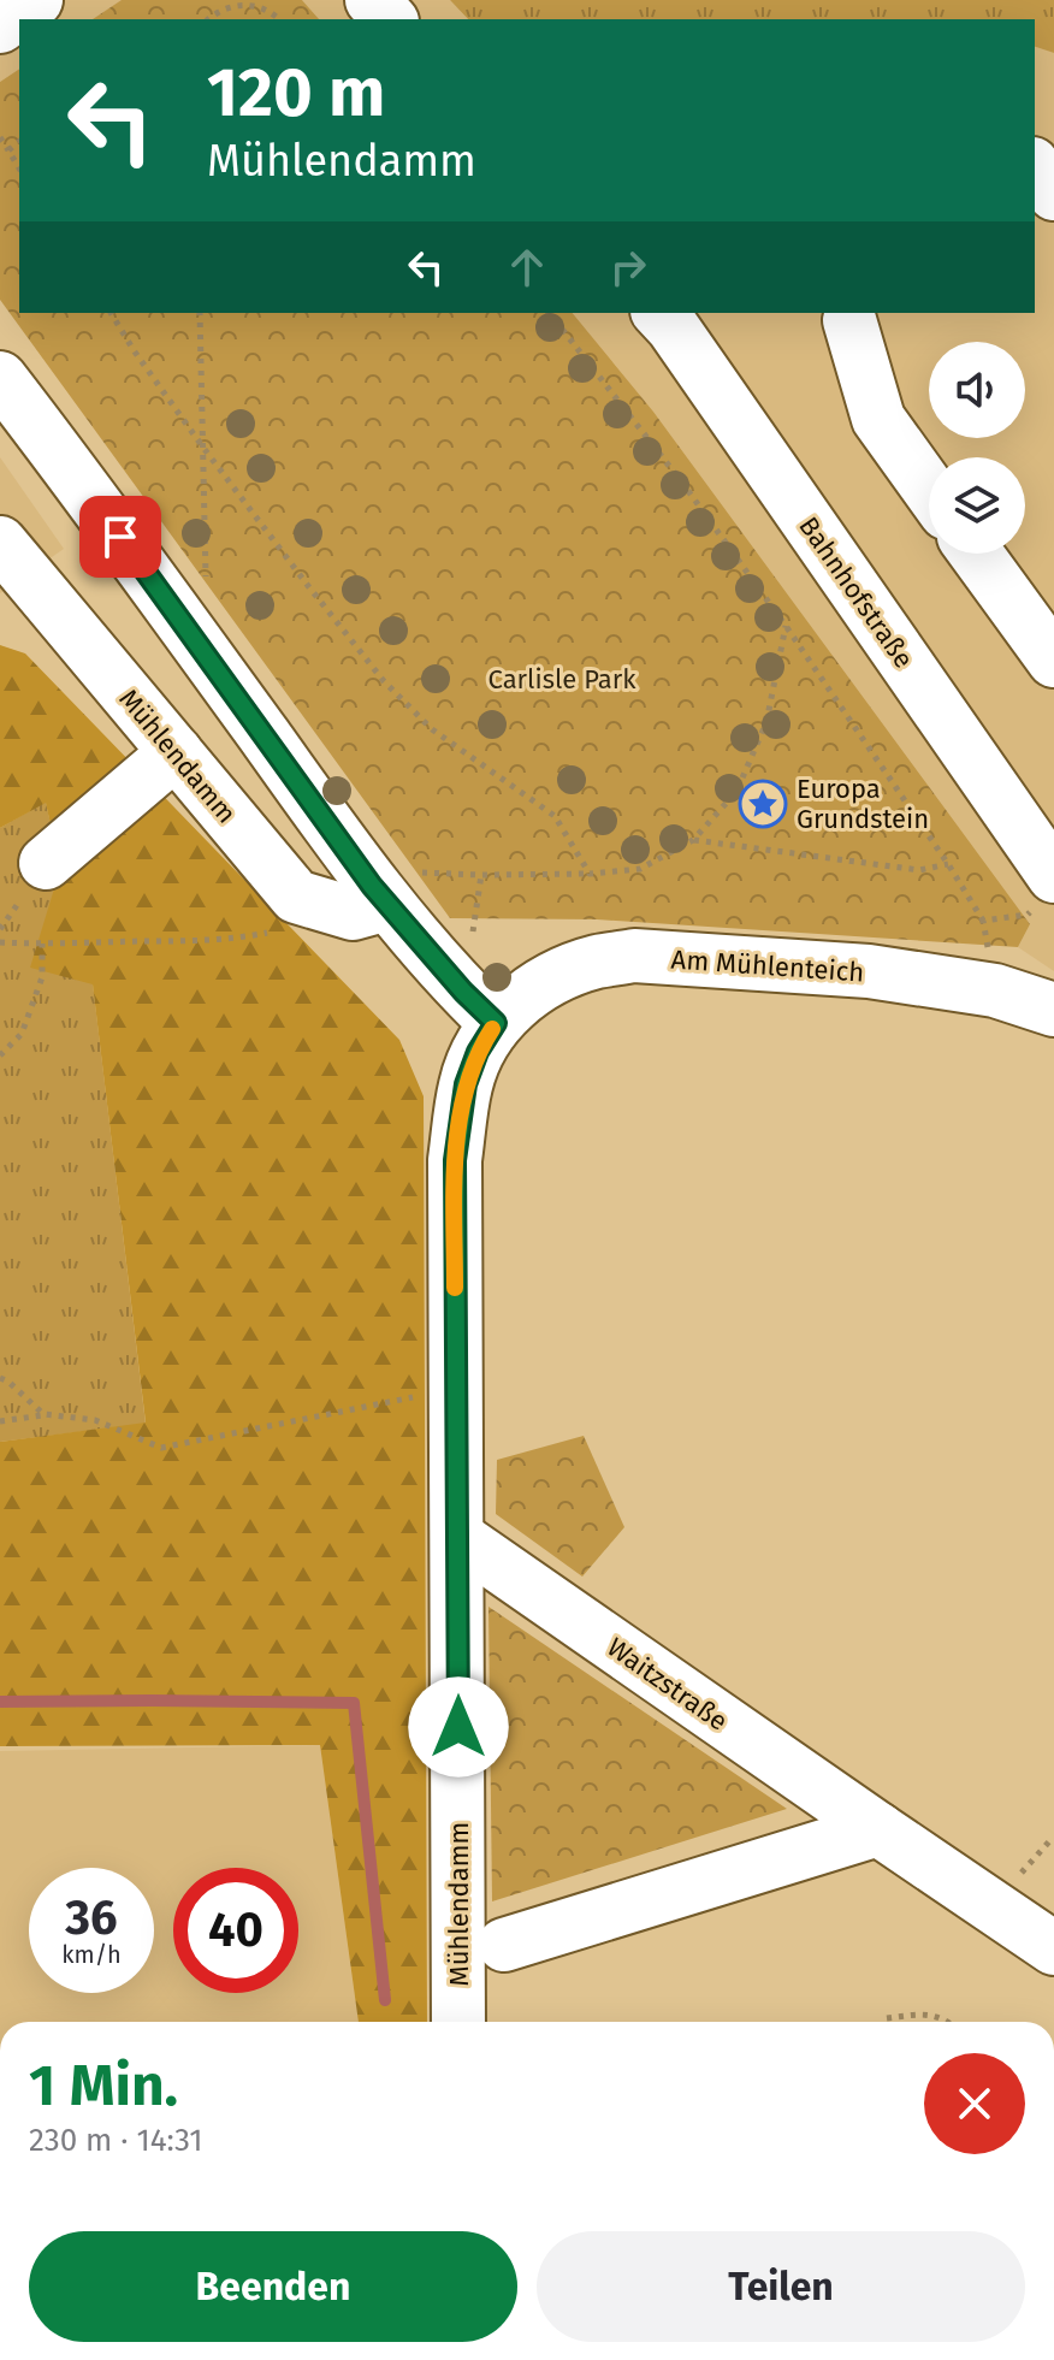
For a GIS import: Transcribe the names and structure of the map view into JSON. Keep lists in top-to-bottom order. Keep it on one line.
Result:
{"streets":{"street":["Bahnhofstraße","Mühlendamm","Am Mühlenteich","Waitzstraße"]},"crossings":[["Mühlendamm","Am Mühlenteich"],["Mühlendamm","Waitzstraße"]],"parks":["Carlisle Park"],"places":{"place":["Europa Grundstein"]},"page":{"turn":["120 m","Mühlendamm"],"speed":"36 km/h","limit":"40","heading":["1 Min.","230 m · 14:31"],"buttons":["Beenden","Teilen"]}}
